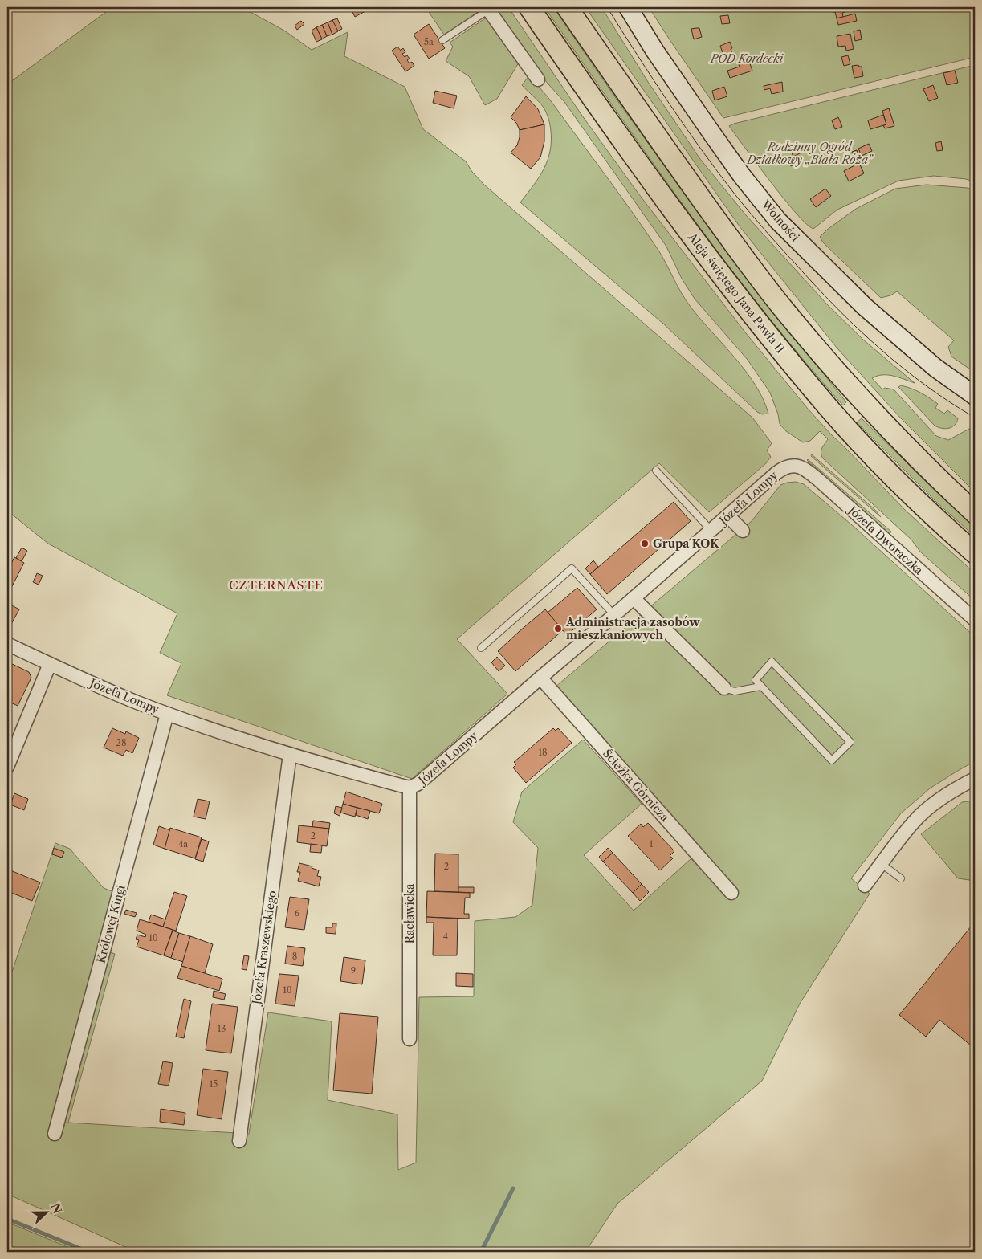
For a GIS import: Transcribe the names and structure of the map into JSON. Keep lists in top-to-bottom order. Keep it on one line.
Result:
{"streets":{"main road":["Aleja świętego Jana Pawła II"],"street":["Wolności","Józefa Lompy","Józefa Dworaczka","Ścieżka Górnicza","Racławicka","Królowej Kingi","Józefa Kraszewskiego"]},"crossings":[["Józefa Lompy","Józefa Dworaczka"],["Józefa Lompy","Ścieżka Górnicza"],["Józefa Lompy","Racławicka"],["Józefa Lompy","Królowej Kingi"],["Józefa Lompy","Józefa Kraszewskiego"]],"districts":["CZTERNASTE"],"parks":["POD Kordecki","Rodzinny Ogród Działkowy „Biała Róża”"],"places":["Grupa KOK","Administracja zasobów mieszkaniowych"],"house_numbers":["5a","28","18","2","4a","1","2","6","4","10","8","9","10","13","15"],"north":"right"}
